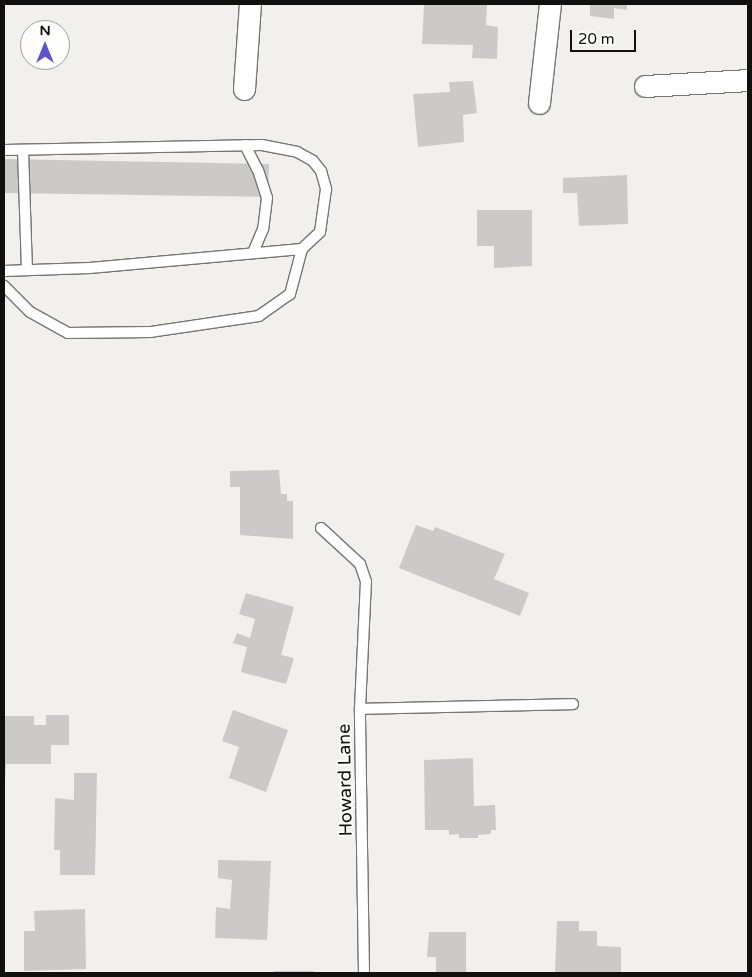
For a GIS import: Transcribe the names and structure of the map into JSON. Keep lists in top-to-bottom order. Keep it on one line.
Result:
{"streets":{"lane":["Howard Lane"]},"scale_bar":"20 m","north":"top"}
